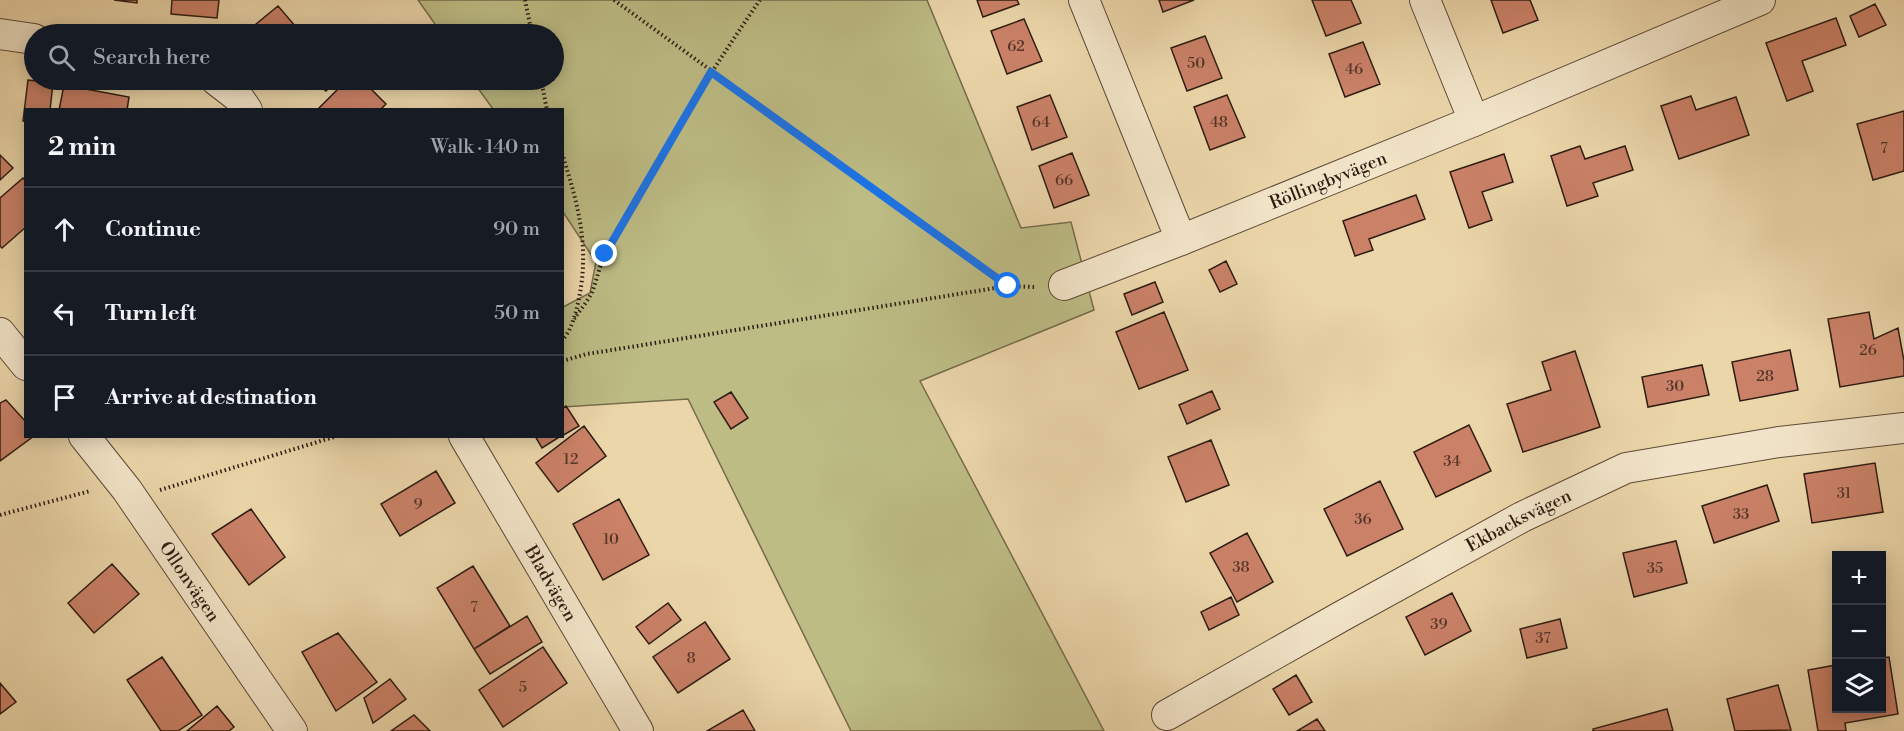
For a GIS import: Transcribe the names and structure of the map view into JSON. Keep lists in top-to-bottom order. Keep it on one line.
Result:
{"streets":{"street":["Röllingbyvägen","Ekbacksvägen","Ollonvägen","Bladvägen"]},"house_numbers":["62","50","46","64","48","7","66","26","28","30","12","34","31","9","33","36","10","38","35","7","39","37","8","5"],"page":{"search":"Search here","heading":["2 min","Walk · 140 m"],"list":[["Continue","90 m"],["Turn left","50 m"],"Arrive at destination"],"map_buttons":["+","−"]}}
